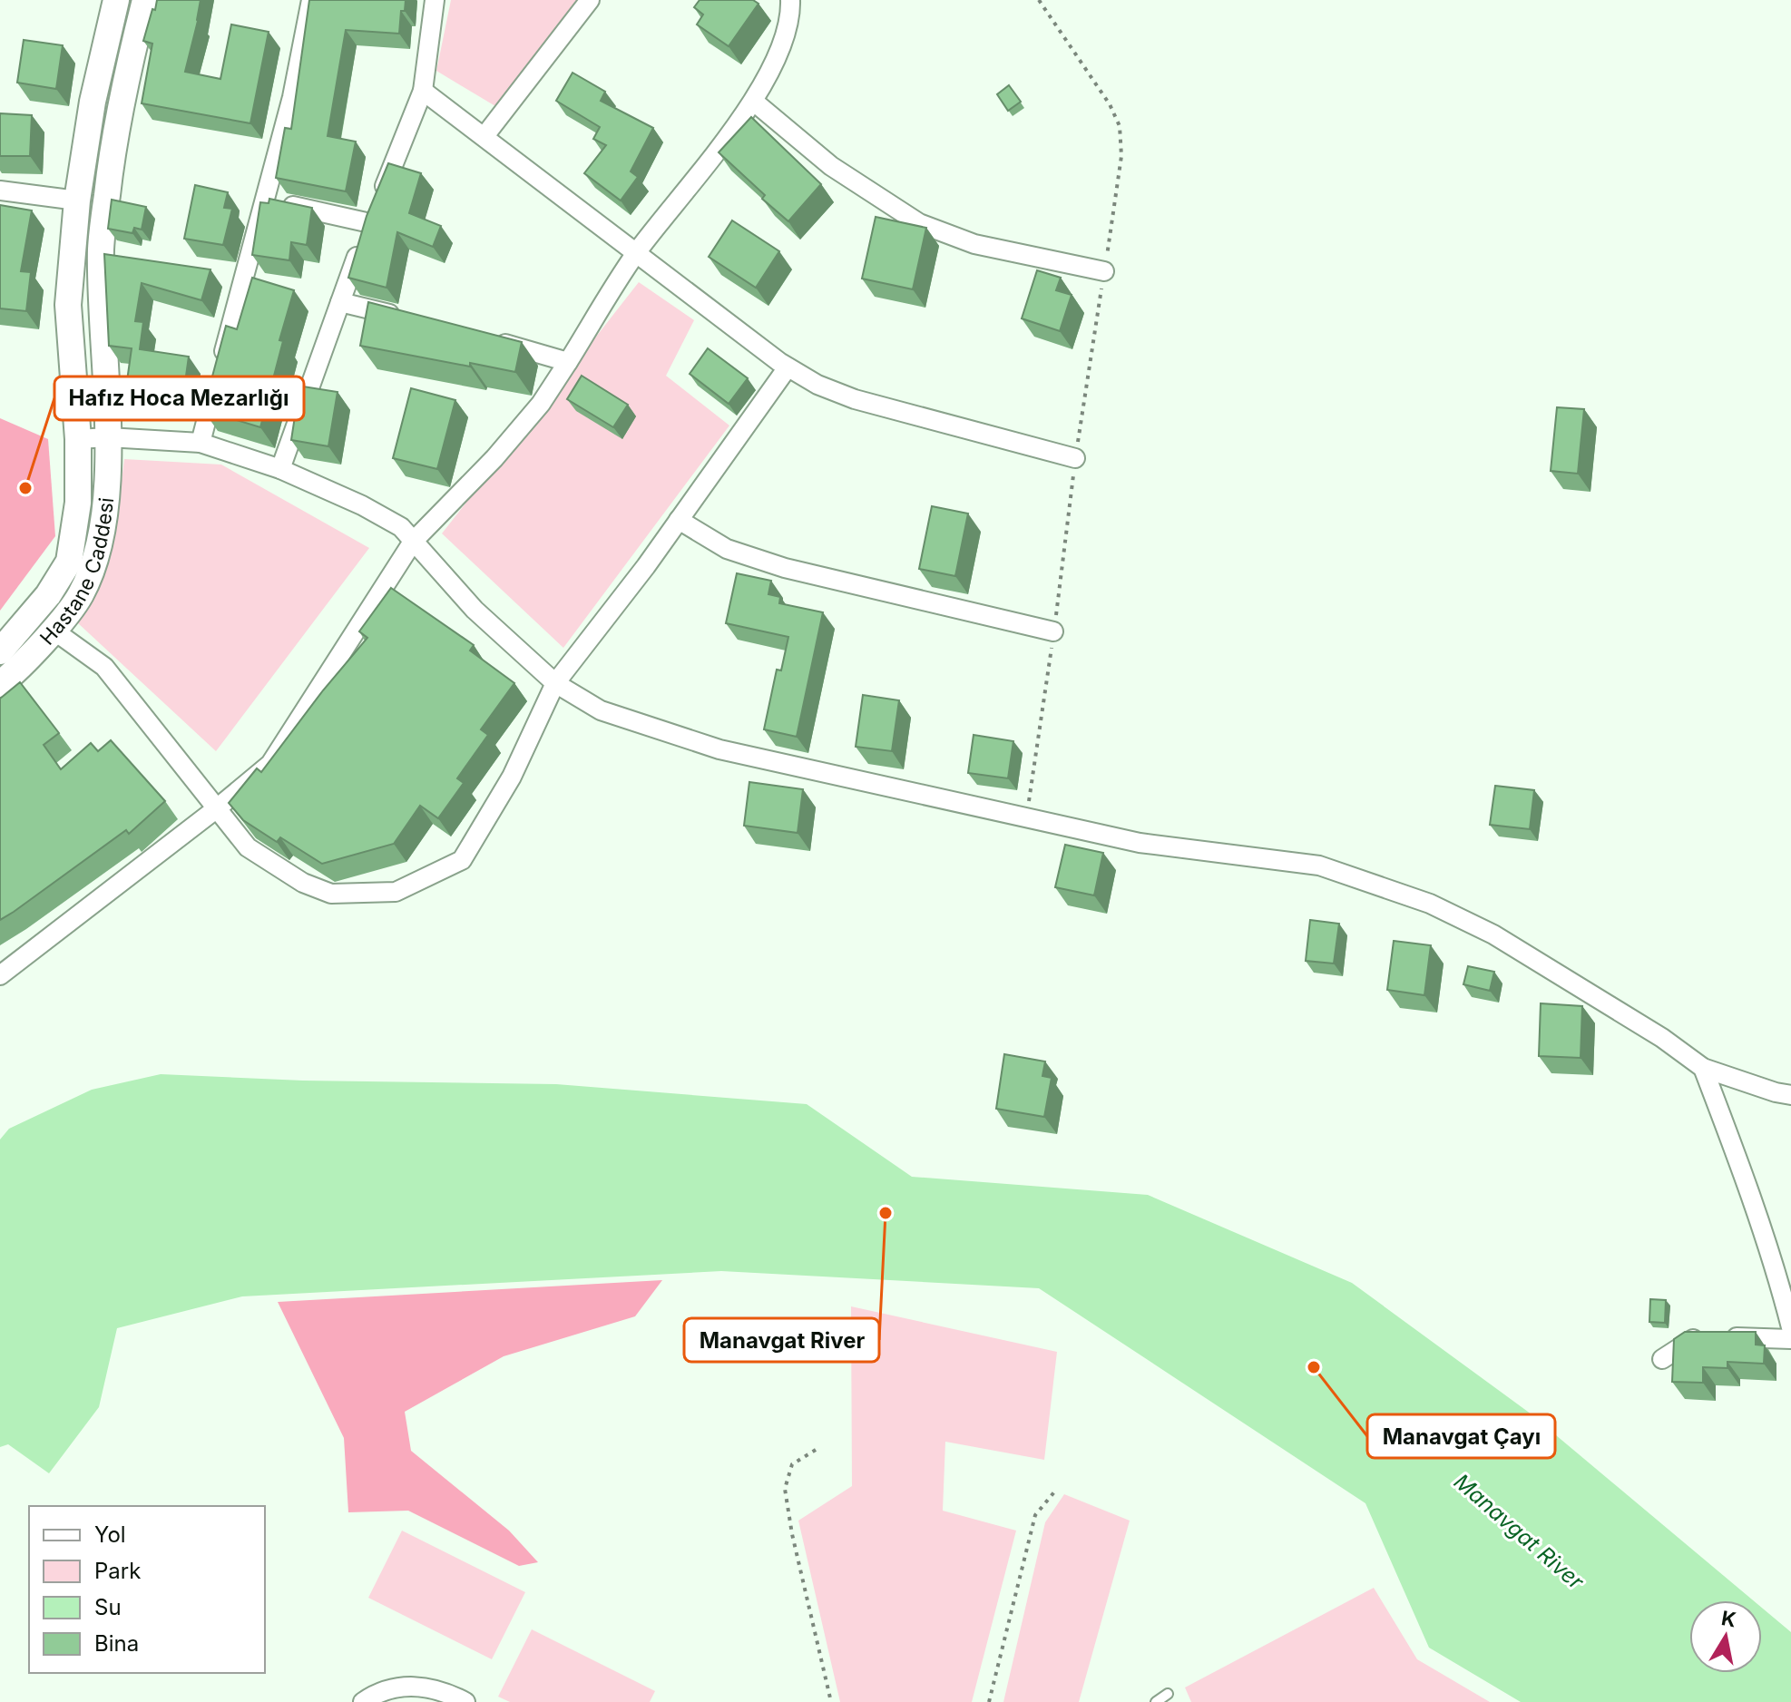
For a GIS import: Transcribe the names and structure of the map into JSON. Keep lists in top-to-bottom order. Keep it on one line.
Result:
{"streets":{"street":["Hastane Caddesi"]},"water":["Manavgat River"],"places":["Hafız Hoca Mezarlığı","Manavgat River","Manavgat Çayı"],"legend":["Yol","Park","Su","Bina"],"north":"top"}
